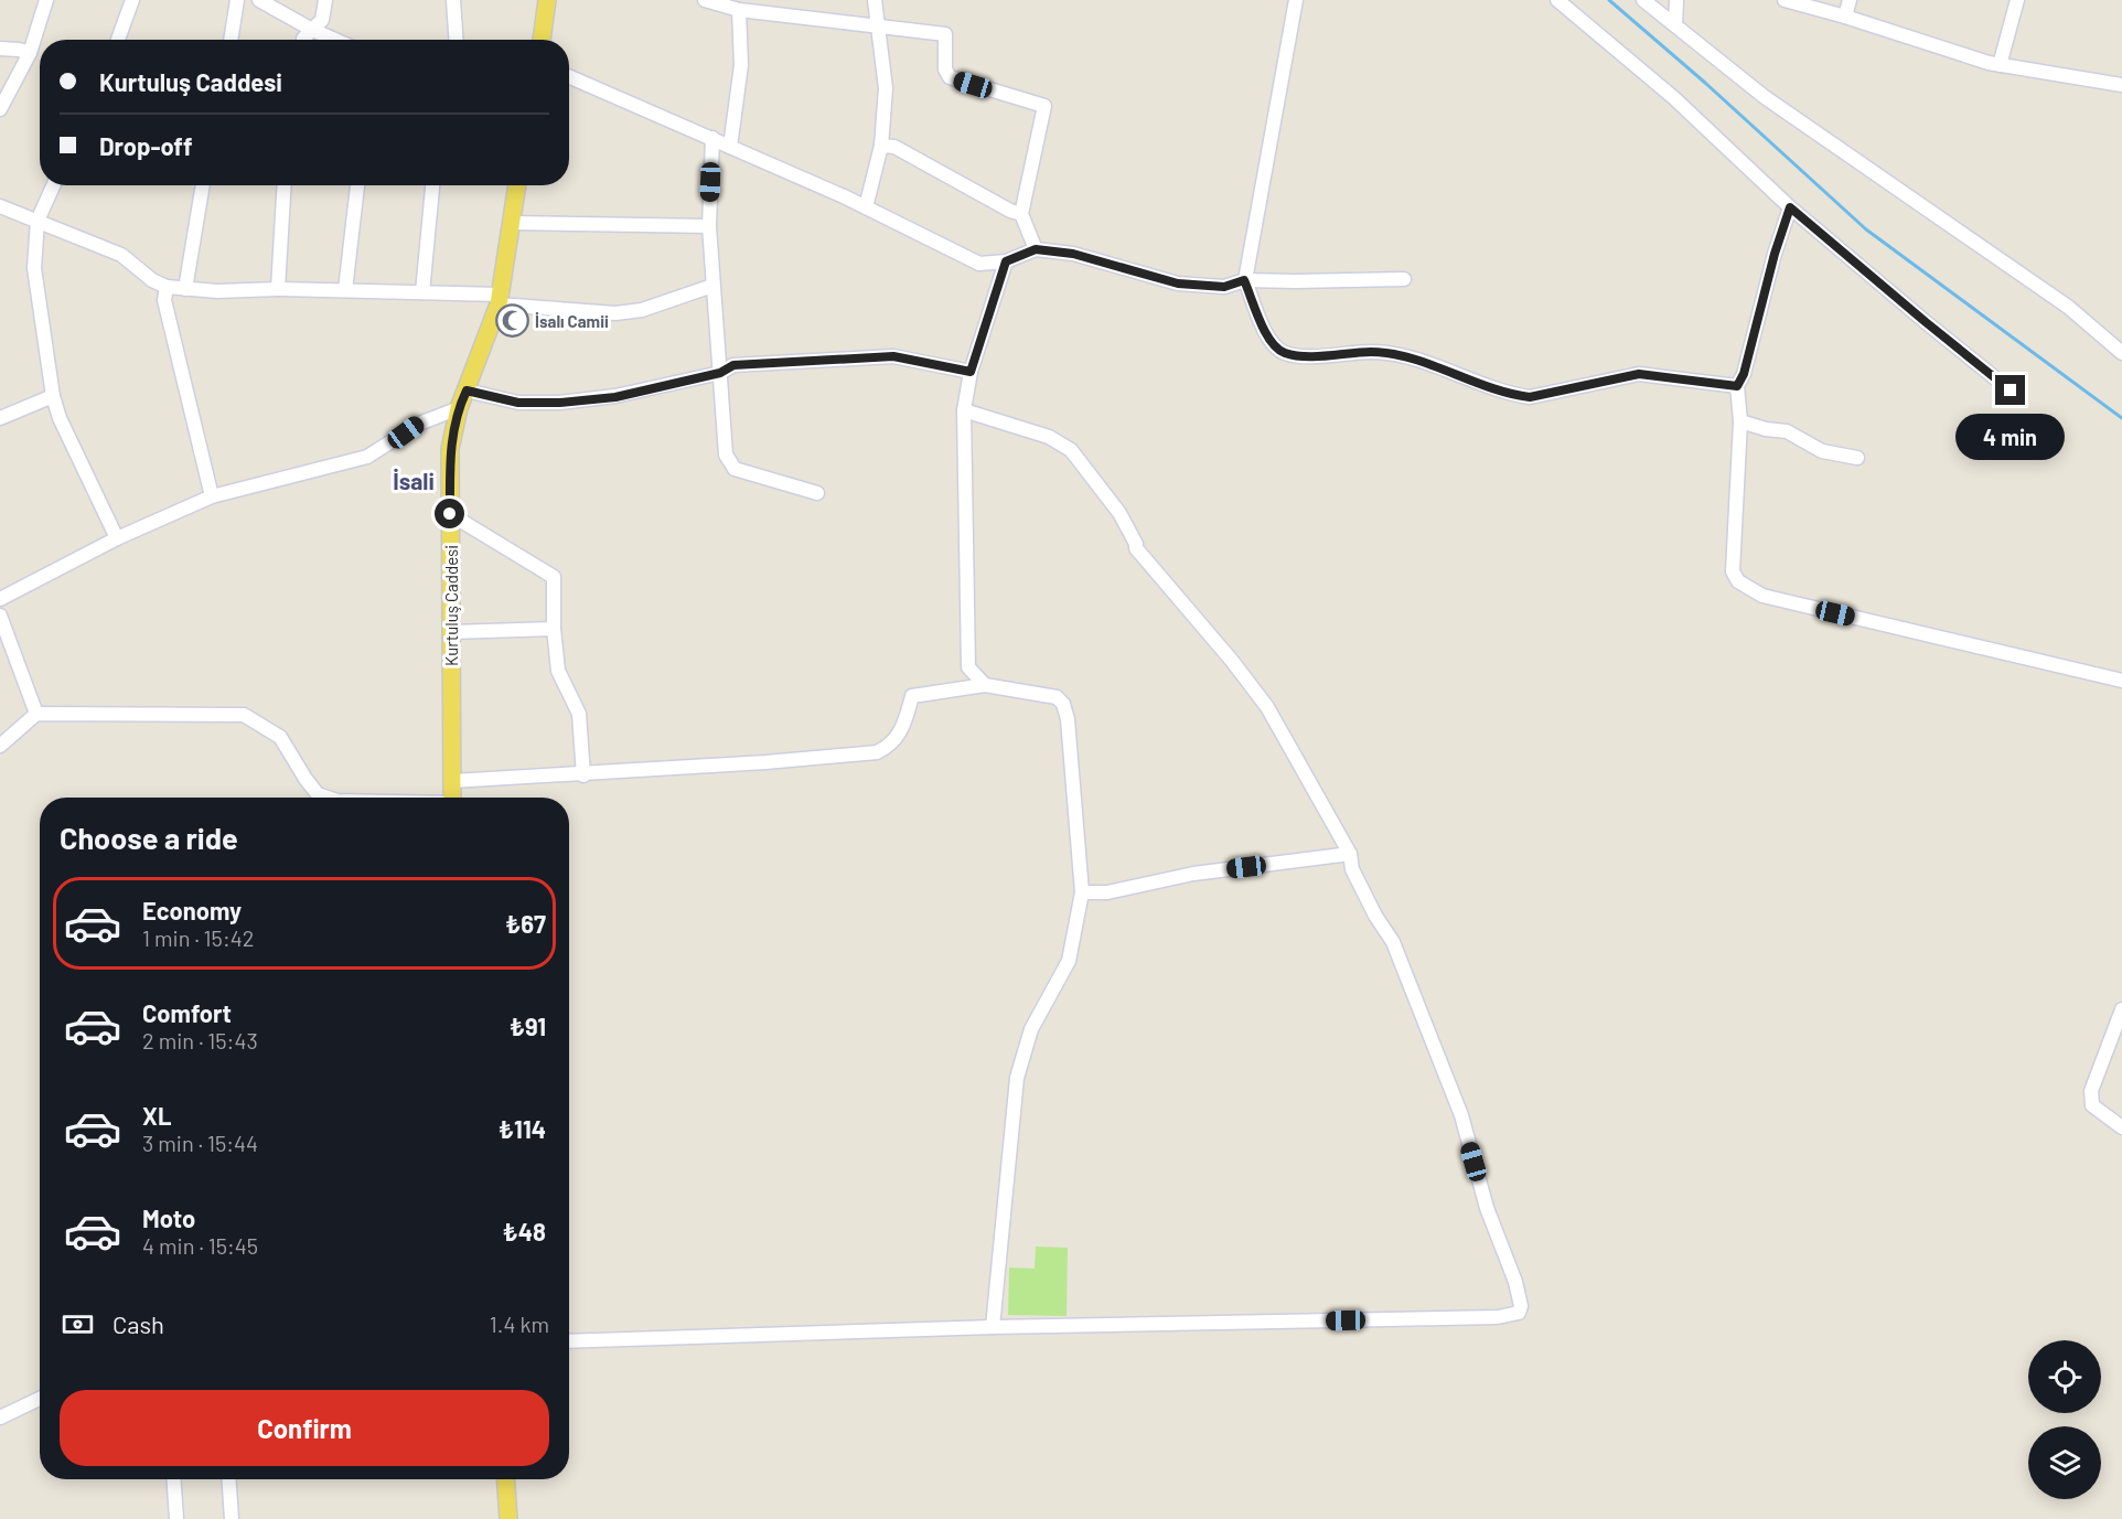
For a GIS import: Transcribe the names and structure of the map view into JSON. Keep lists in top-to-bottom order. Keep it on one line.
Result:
{"streets":{"main road":["Kurtuluş Caddesi"]},"districts":["İsali"],"places":{"mosque":["İsalı Camii"]},"page":{"banner":["Kurtuluş Caddesi","Drop-off"],"bubble":"4 min","heading":"Choose a ride","list":[{"name":"Economy","note":"1 min · 15:42","value":"₺67"},{"name":"Comfort","note":"2 min · 15:43","value":"₺91"},{"name":"XL","note":"3 min · 15:44","value":"₺114"},{"name":"Moto","note":"4 min · 15:45","value":"₺48"}],"pay":["Cash","1.4 km"],"buttons":"Confirm"}}
